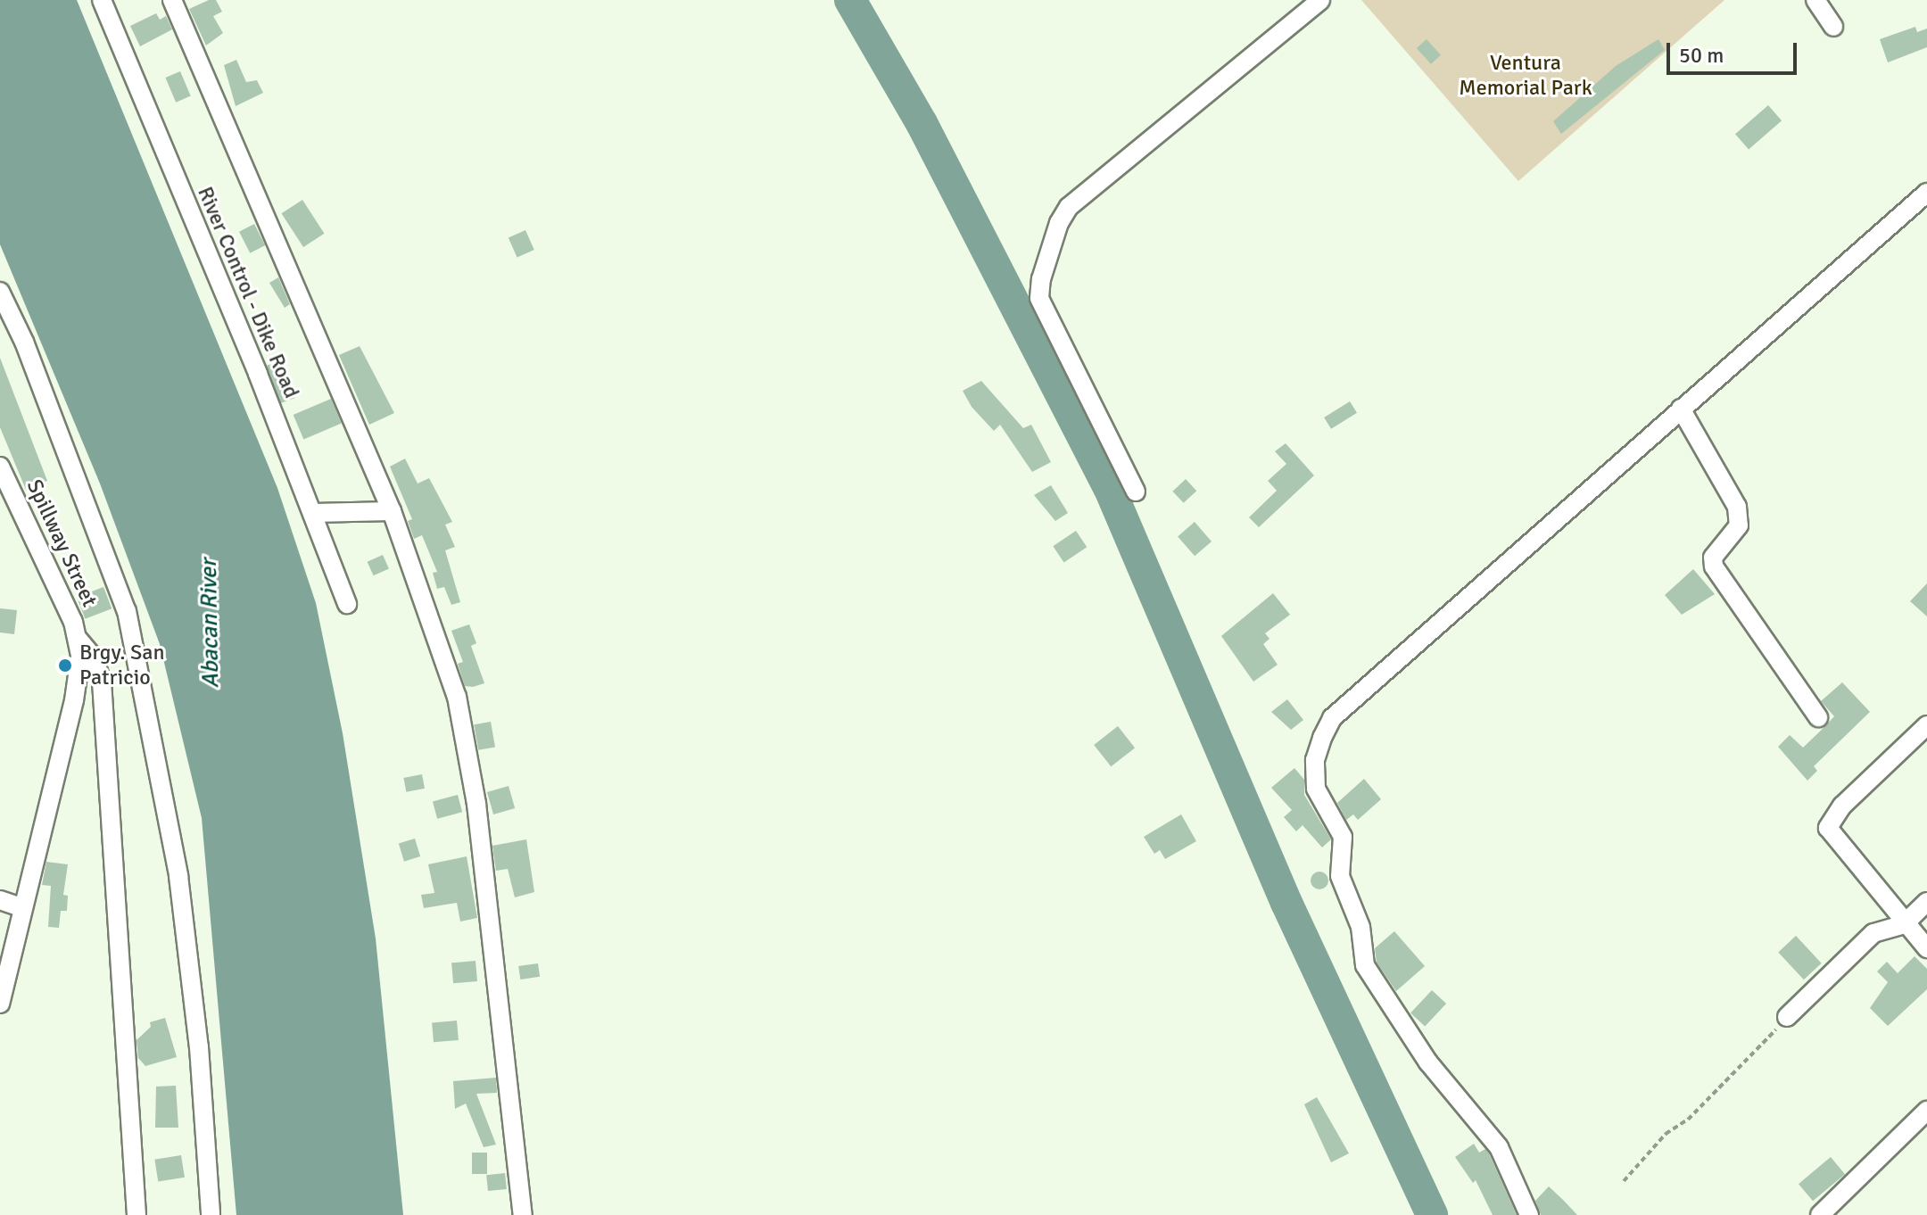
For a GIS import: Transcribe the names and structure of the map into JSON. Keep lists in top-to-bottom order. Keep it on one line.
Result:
{"streets":{"street":["River Control - Dike Road","Spillway Street"]},"water":["Abacan River"],"parks":["Ventura Memorial Park"],"places":["Brgy. San Patricio"],"scale_bar":"50 m"}
